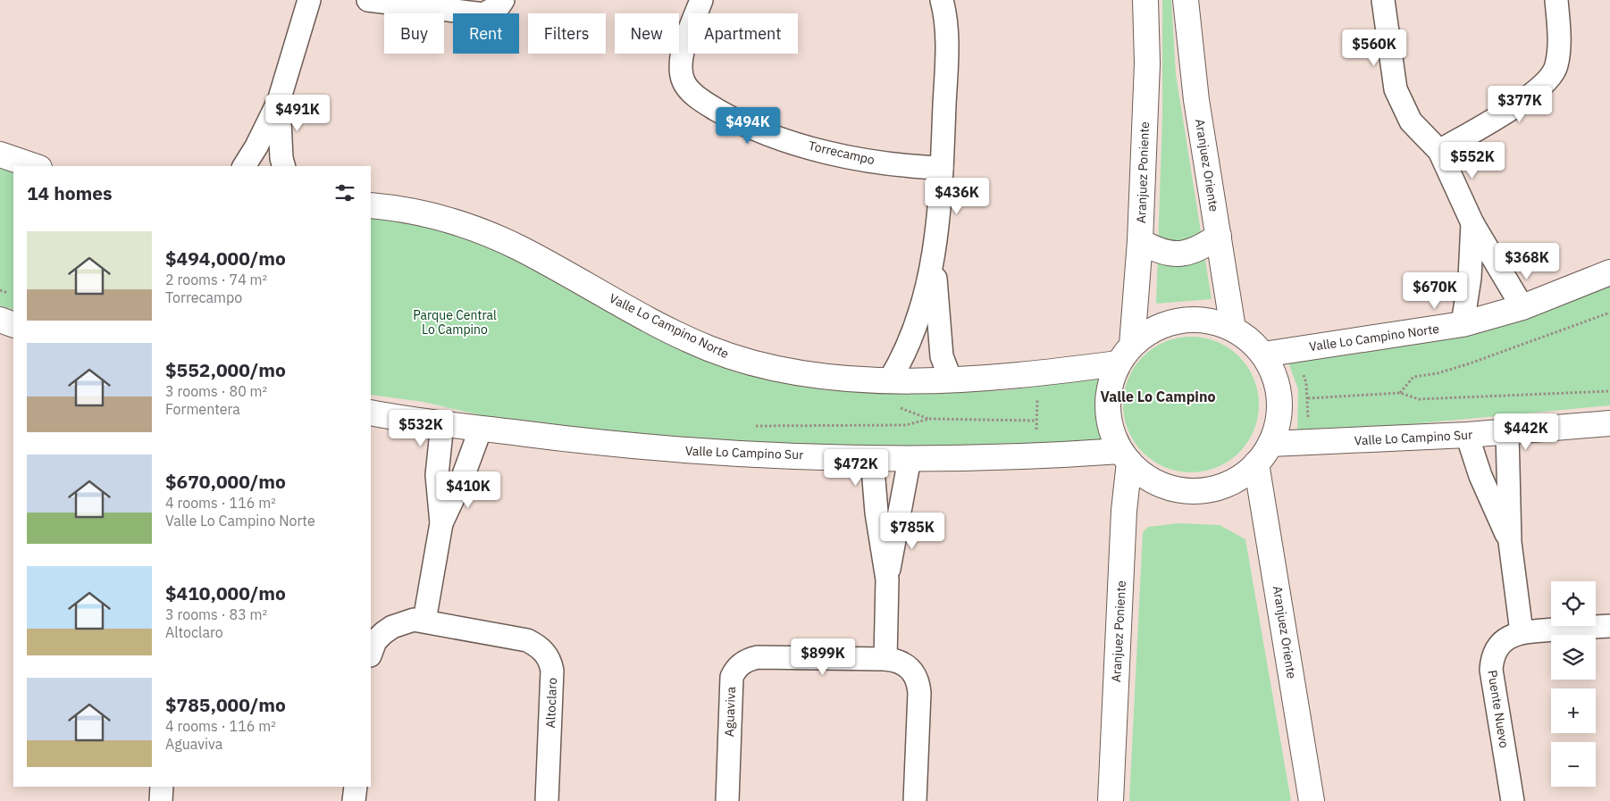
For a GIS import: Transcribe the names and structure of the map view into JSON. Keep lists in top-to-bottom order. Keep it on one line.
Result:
{"streets":{"street":["Torrecampo","Aranjuez Oriente","Aranjuez Poniente","Valle Lo Campino Norte","Valle Lo Campino Sur","Altoclaro","Puente Nuevo","Aguaviva"]},"crossings":[["Aranjuez Poniente","Valle Lo Campino Sur"]],"districts":["Valle Lo Campino"],"parks":["Parque Central Lo Campino"],"page":{"chip":["Buy","Rent","Filters","New","Apartment"],"price":["$560K","$377K","$491K","$494K","$552K","$436K","$368K","$670K","$532K","$442K","$472K","$410K","$785K","$899K"],"heading":"14 homes","list":[{"name":"$494,000/mo","note":"2 rooms · 74 m² · Torrecampo"},{"name":"$552,000/mo","note":"3 rooms · 80 m² · Formentera"},{"name":"$670,000/mo","note":"4 rooms · 116 m² · Valle Lo Campino Norte"},{"name":"$410,000/mo","note":"3 rooms · 83 m² · Altoclaro"},{"name":"$785,000/mo","note":"4 rooms · 116 m² · Aguaviva"}],"map_buttons":["+","−"]}}
